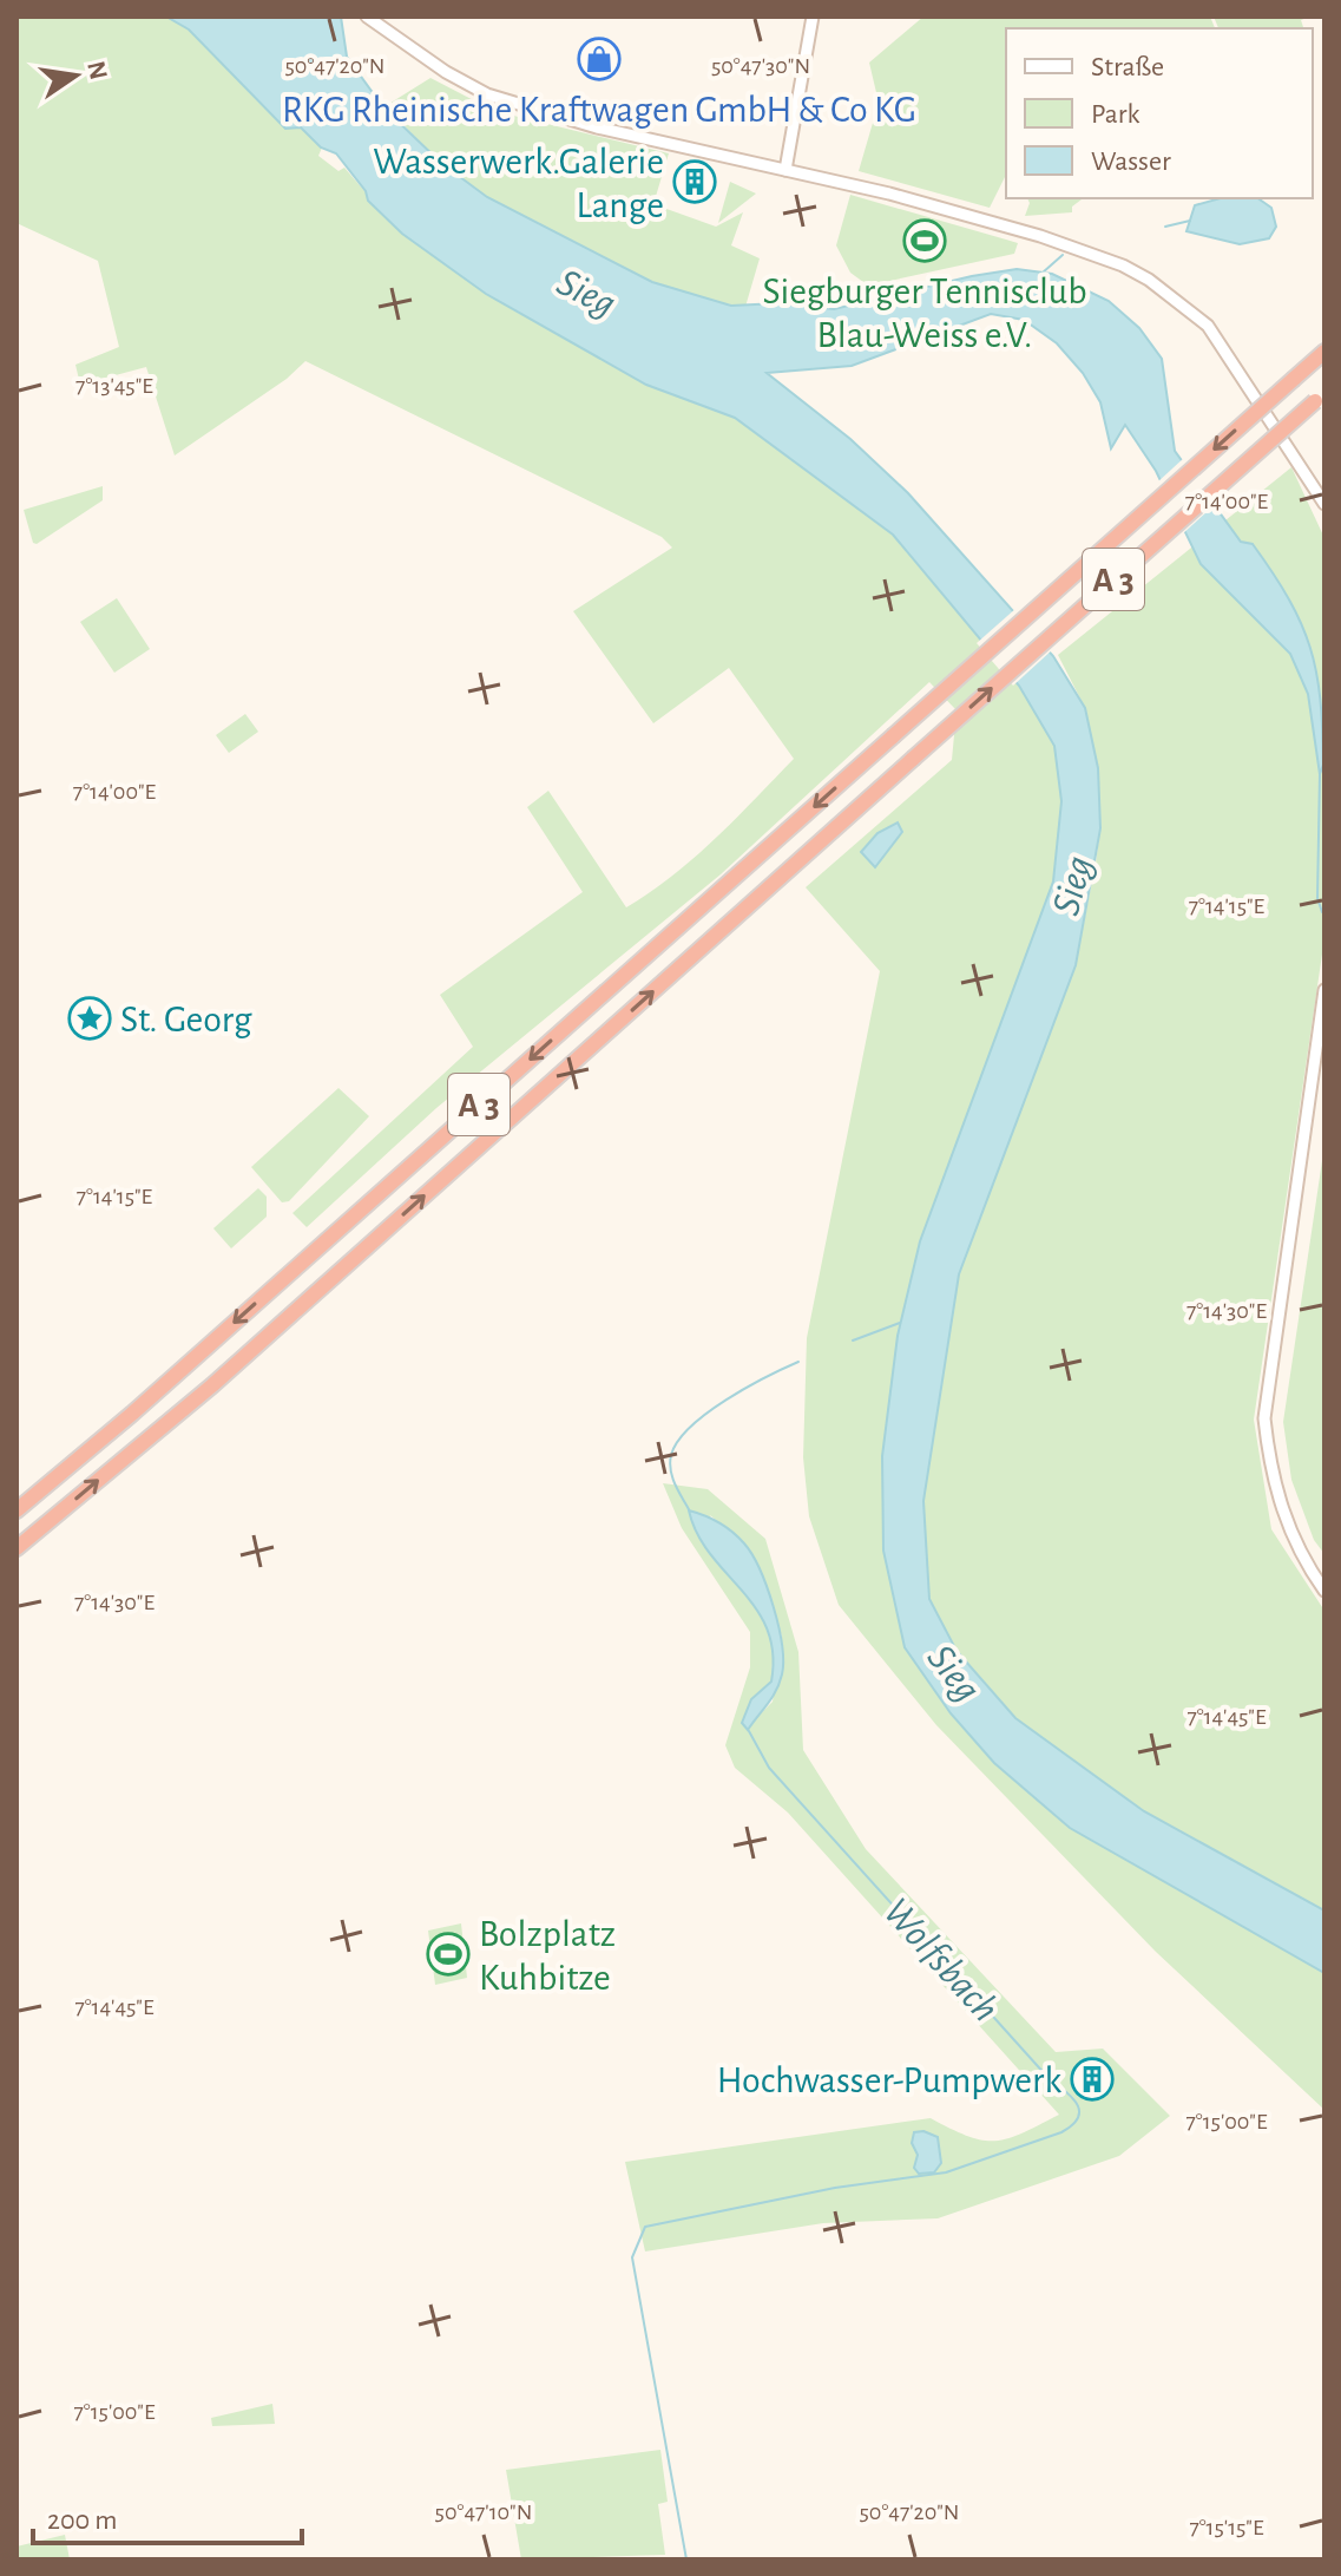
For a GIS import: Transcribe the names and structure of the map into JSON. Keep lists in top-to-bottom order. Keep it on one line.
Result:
{"streets":{"highway":["A 3"]},"water":["Sieg","Wolfsbach"],"places":{"shop":["RKG Rheinische Kraftwagen GmbH & Co KG"],"building":["Wasserwerk.Galerie Lange","Hochwasser-Pumpwerk"],"sports":["Siegburger Tennisclub Blau-Weiss e.V.","Bolzplatz Kuhbitze"],"place":["St. Georg"]},"legend":["Straße","Park","Wasser"],"scale_bar":"200 m","north":"right","coordinates":["50°47'20\"N","50°47'30\"N","7°13'45\"E","7°14'00\"E","7°14'15\"E","7°14'30\"E","7°14'45\"E","7°15'00\"E","50°47'10\"N","7°15'15\"E"]}
